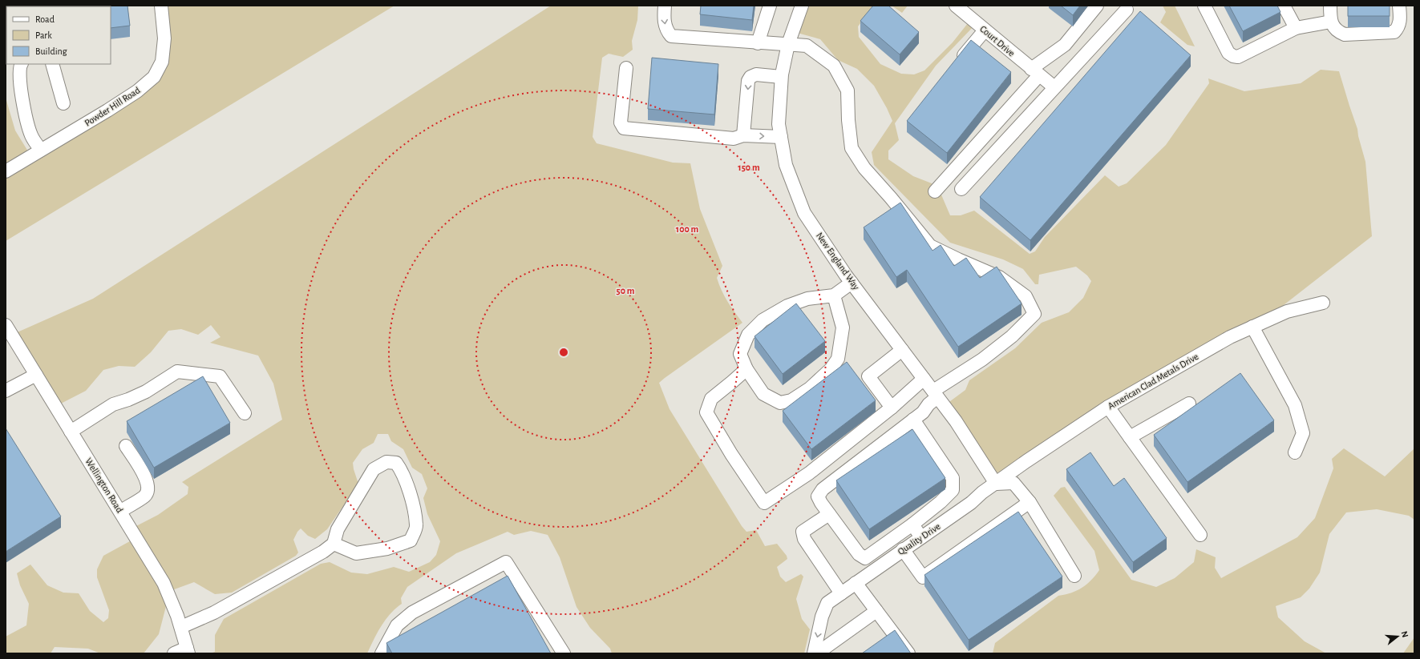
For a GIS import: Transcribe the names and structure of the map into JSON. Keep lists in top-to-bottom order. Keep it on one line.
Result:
{"streets":{"street":["Court Drive","Powder Hill Road","New England Way","American Clad Metals Drive","Wellington Road","Quality Drive"]},"crossings":[["New England Way","American Clad Metals Drive"],["New England Way","Quality Drive"],["American Clad Metals Drive","Quality Drive"]],"legend":["Road","Park","Building"],"north":"right","rings":["150 m","100 m","50 m"]}
